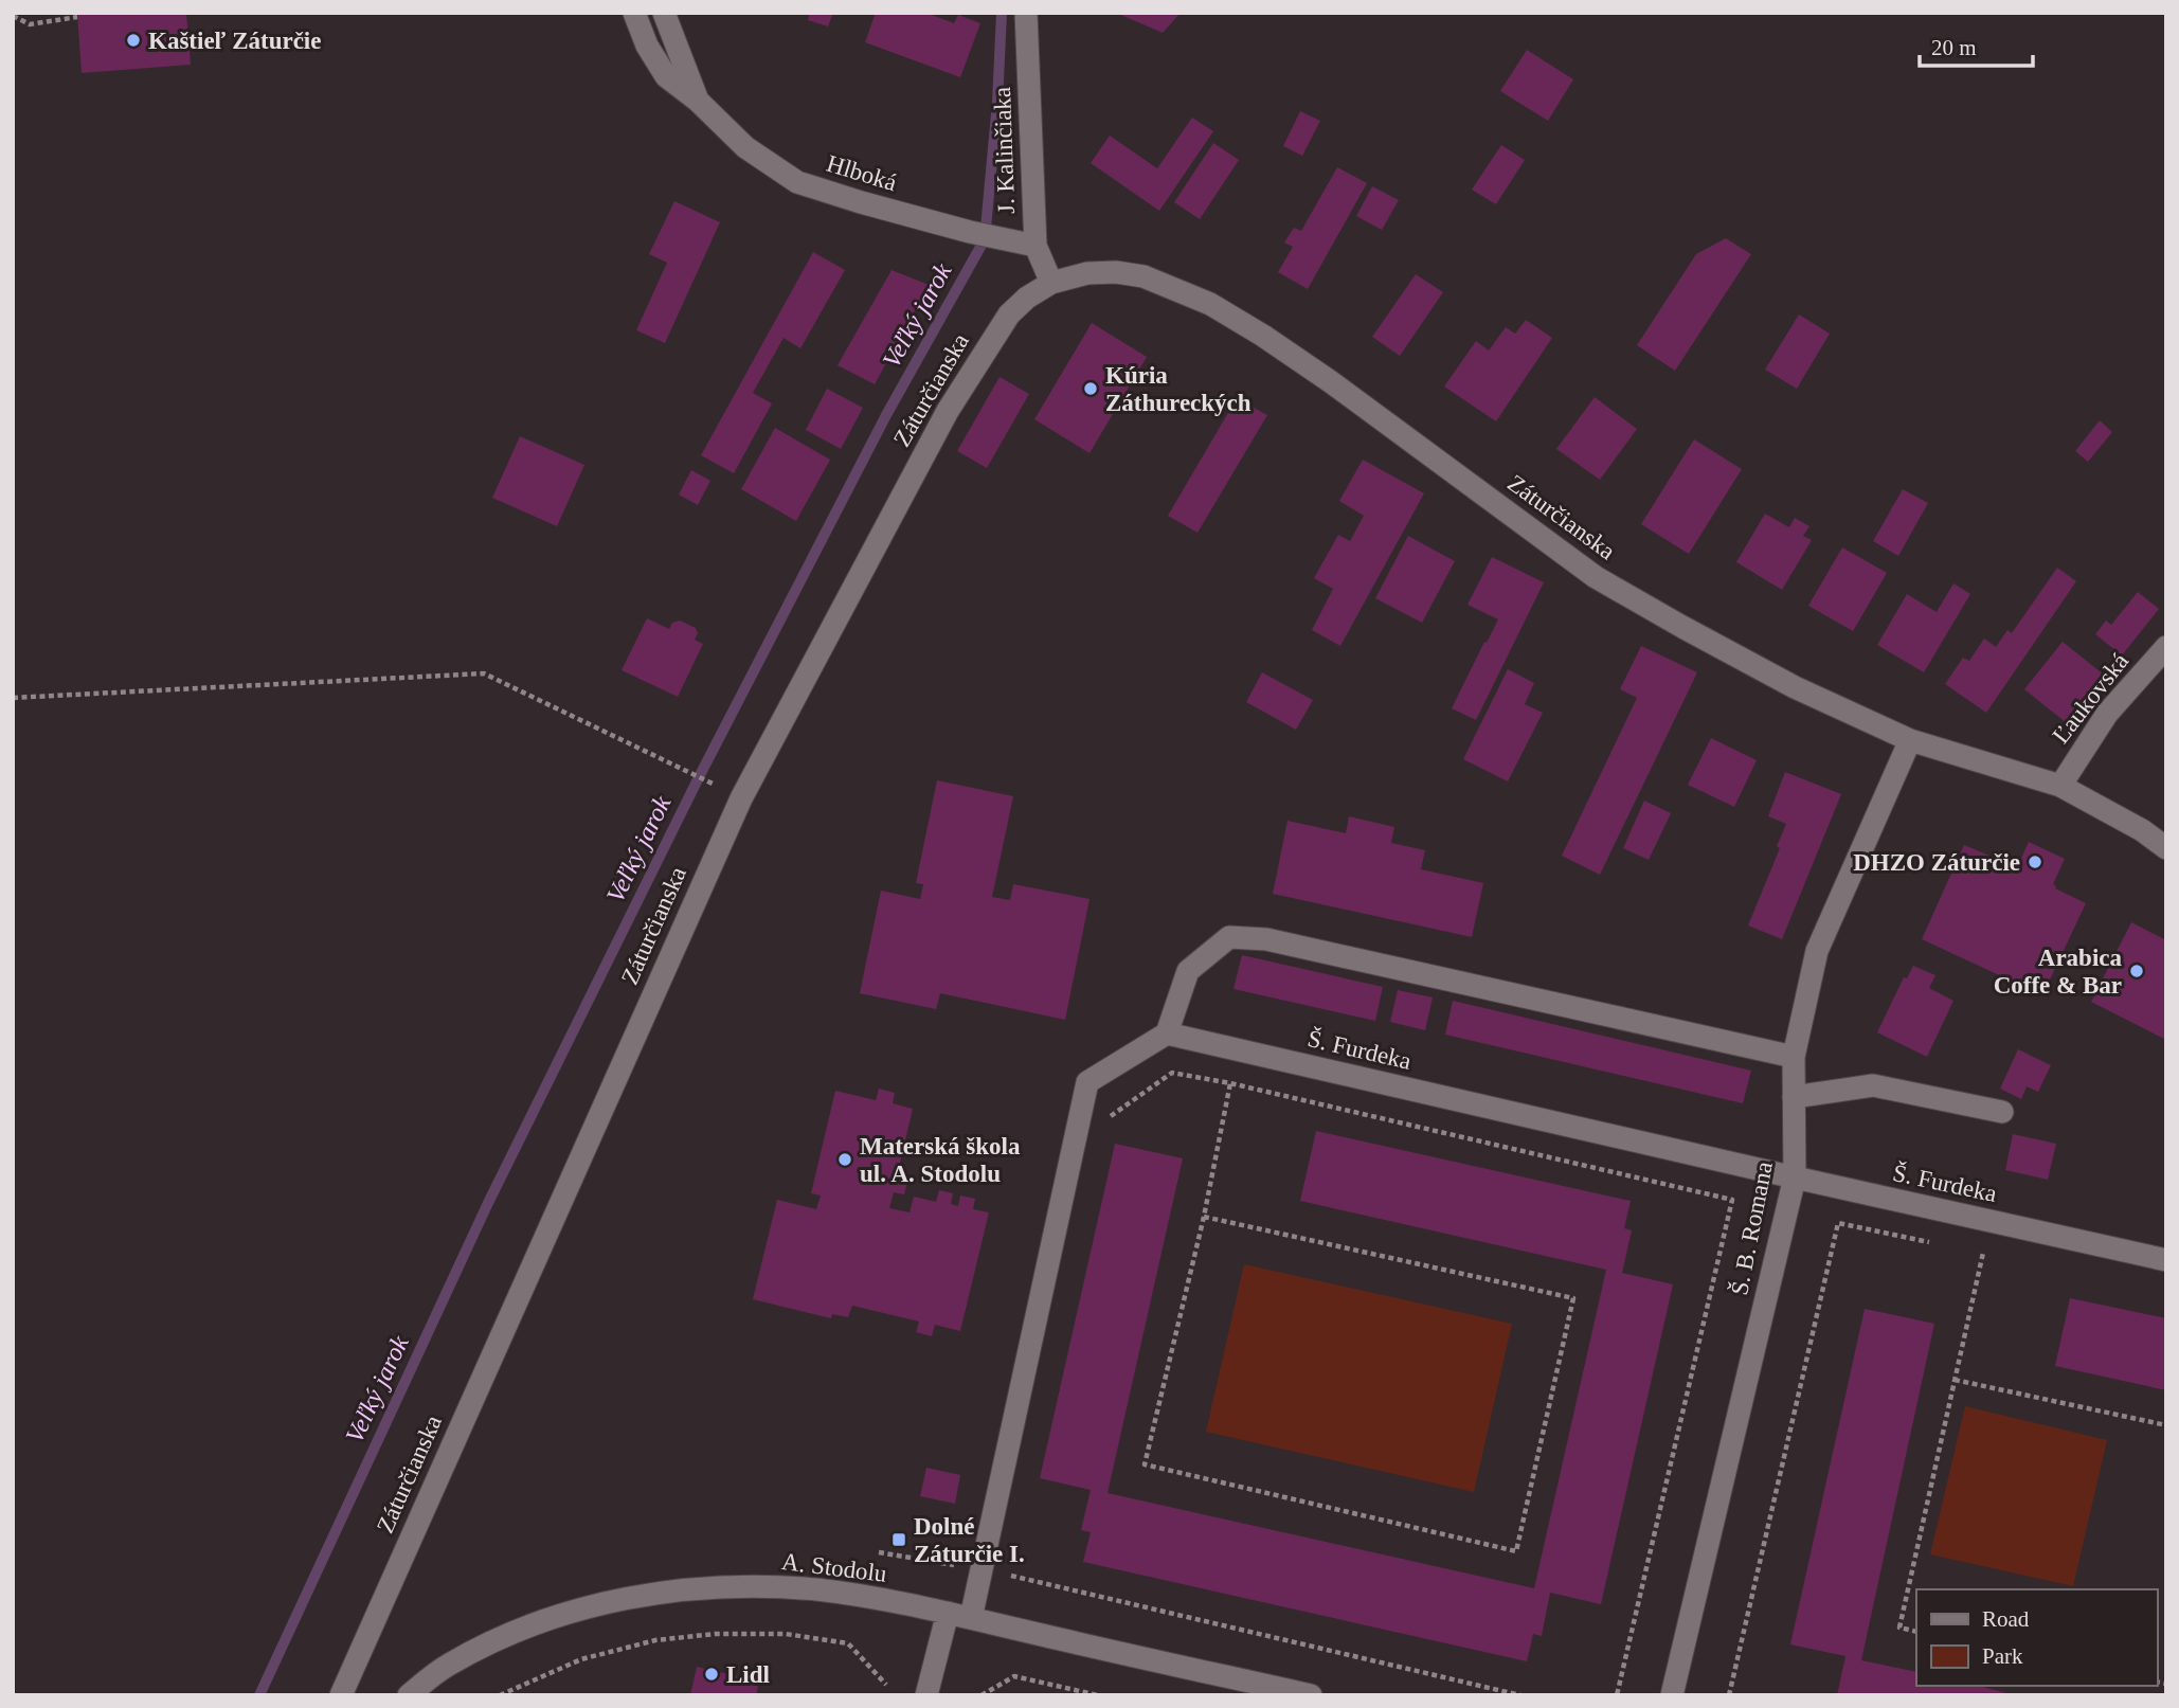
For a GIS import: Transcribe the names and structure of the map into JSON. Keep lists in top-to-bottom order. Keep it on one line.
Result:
{"streets":{"street":["J. Kalinčiaka","Hlboká","Záturčianska","Ľaukovská","Š. Furdeka","Š. B. Romana","A. Stodolu"]},"crossings":[["J. Kalinčiaka","Hlboká"],["J. Kalinčiaka","Záturčianska"],["Záturčianska","Ľaukovská"],["Záturčianska","Š. B. Romana"],["Š. Furdeka","Š. B. Romana"]],"water":["Veľký jarok"],"places":{"other":["Kaštieľ Záturčie","Kúria Záthureckých","DHZO Záturčie","Arabica Coffe & Bar","Materská škola ul. A. Stodolu","Lidl"],"transit":["Dolné Záturčie I."]},"legend":["Road","Park"],"scale_bar":"20 m"}
